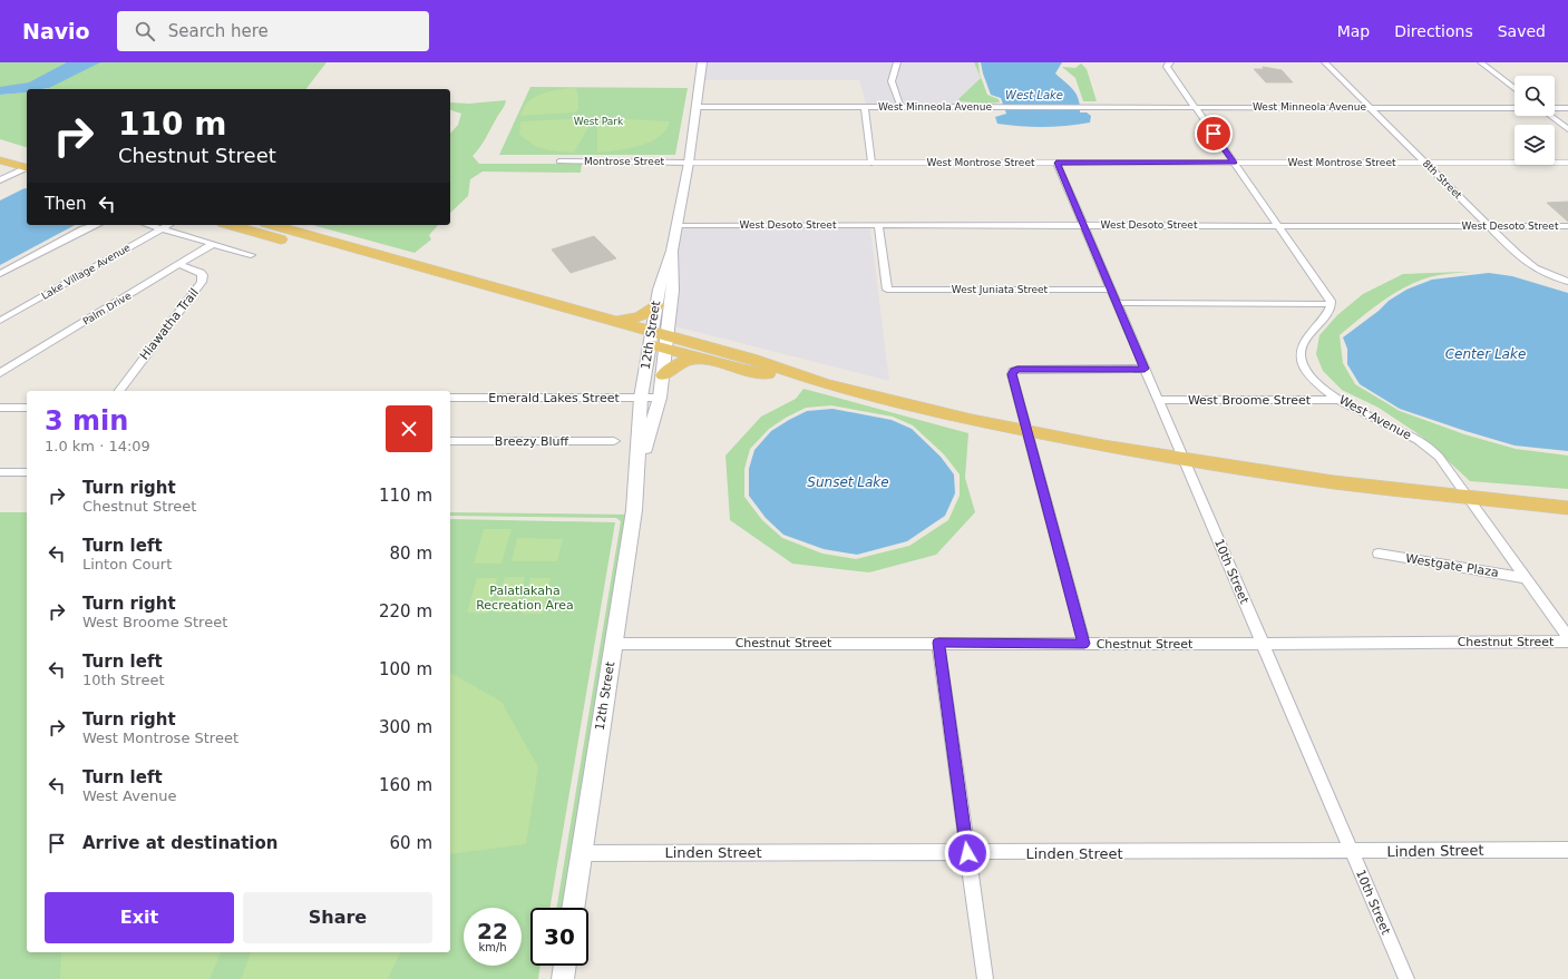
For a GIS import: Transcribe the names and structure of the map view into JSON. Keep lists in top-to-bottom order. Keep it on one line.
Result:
{"streets":{"main road":["12th Street"],"street":["West Minneola Avenue","Montrose Street","West Montrose Street","8th Street","West Desoto Street","Lake Village Avenue","West Juniata Street","Palm Drive","Hiawatha Trail","Emerald Lakes Street","West Broome Street","West Avenue","Breezy Bluff","Westgate Plaza","10th Street","Chestnut Street","Linden Street"]},"crossings":[["West Minneola Avenue","8th Street"],["West Minneola Avenue","12th Street"],["Montrose Street","West Montrose Street"],["Montrose Street","12th Street"],["West Montrose Street","8th Street"],["West Montrose Street","12th Street"],["West Montrose Street","10th Street"],["8th Street","West Desoto Street"],["West Desoto Street","West Juniata Street"],["West Desoto Street","12th Street"],["West Desoto Street","10th Street"],["West Juniata Street","10th Street"],["Palm Drive","Hiawatha Trail"],["12th Street","Emerald Lakes Street"],["12th Street","Chestnut Street"],["12th Street","Linden Street"],["West Broome Street","West Avenue"],["West Broome Street","10th Street"],["West Avenue","Westgate Plaza"],["10th Street","Chestnut Street"],["10th Street","Linden Street"]],"water":["West Lake","Center Lake","Sunset Lake"],"parks":["West Park","Palatlakaha Recreation Area"],"page":{"header":"Navio","search":"Search here","nav":["Map","Directions","Saved"],"turn":["110 m","Chestnut Street"],"then":"Then","heading":["3 min","1.0 km · 14:09"],"list":[{"name":"Turn right","note":"Chestnut Street","value":"110 m"},{"name":"Turn left","note":"Linton Court","value":"80 m"},{"name":"Turn right","note":"West Broome Street","value":"220 m"},{"name":"Turn left","note":"10th Street","value":"100 m"},{"name":"Turn right","note":"West Montrose Street","value":"300 m"},{"name":"Turn left","note":"West Avenue","value":"160 m"},{"name":"Arrive at destination","value":"60 m"}],"buttons":["Exit","Share"],"speed":"22 km/h","limit":"30"}}
